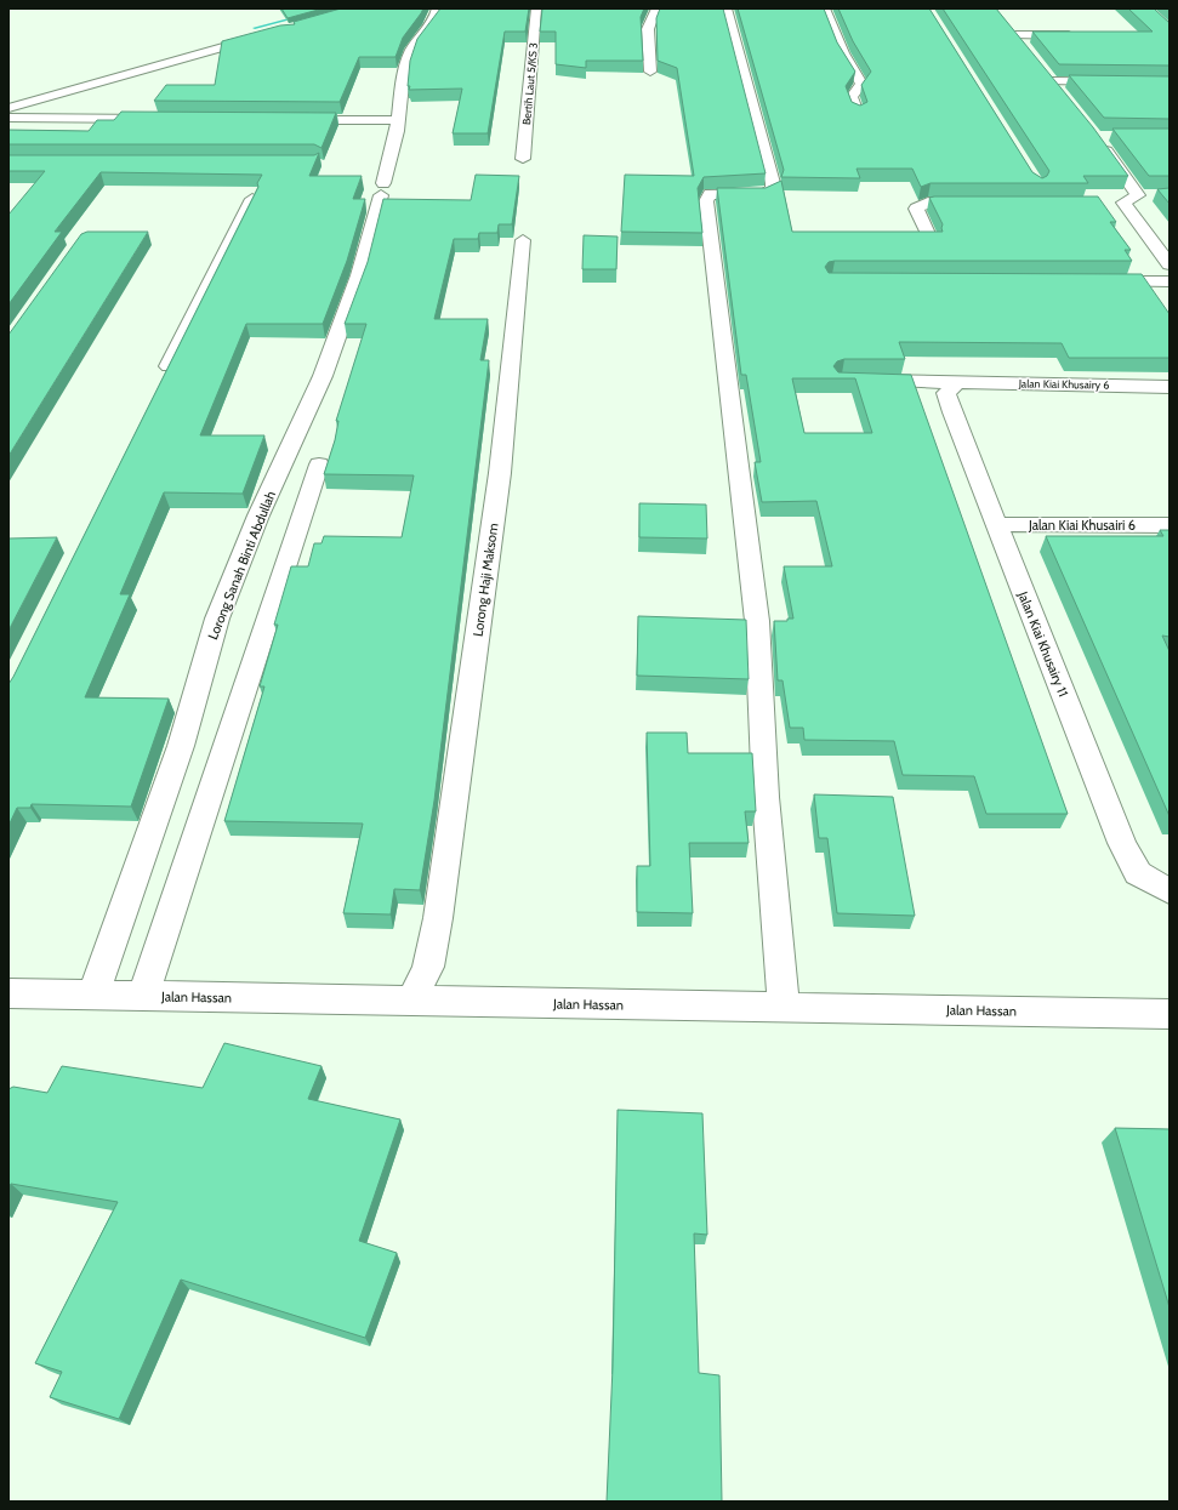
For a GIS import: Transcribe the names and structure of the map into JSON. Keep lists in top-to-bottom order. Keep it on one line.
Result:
{"streets":{"street":["Bertih Laut 5/KS 3","Jalan Kiai Khusairy 6","Jalan Kiai Khusairi 6","Lorong Sanah Binti Abdullah","Lorong Haji Maksom","Jalan Kiai Khusairy 11","Jalan Hassan"]},"crossings":[["Jalan Kiai Khusairy 6","Jalan Kiai Khusairy 11"],["Jalan Kiai Khusairi 6","Jalan Kiai Khusairy 11"],["Lorong Sanah Binti Abdullah","Jalan Hassan"],["Lorong Haji Maksom","Jalan Hassan"]]}
